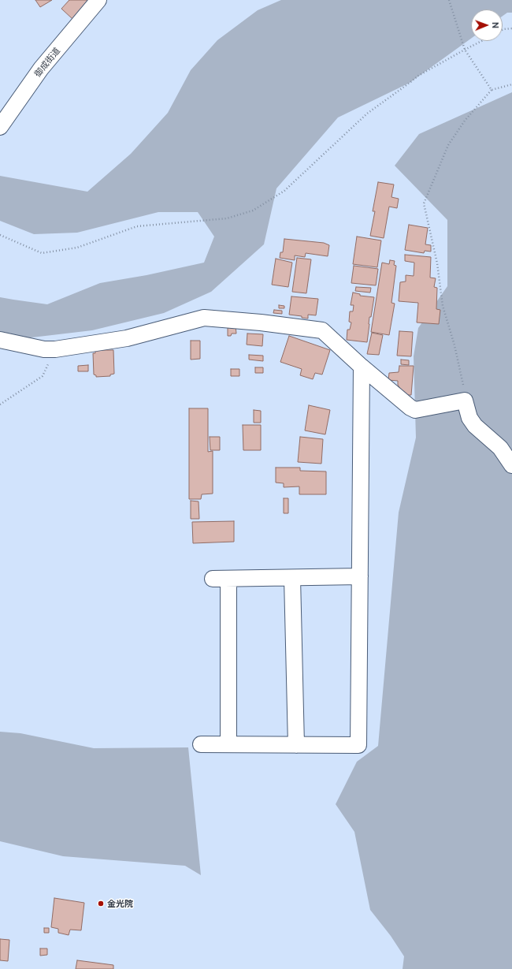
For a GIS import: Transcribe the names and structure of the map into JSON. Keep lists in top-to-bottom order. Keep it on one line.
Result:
{"streets":{"street":["御成街道"]},"places":["金光院"],"north":"right"}
